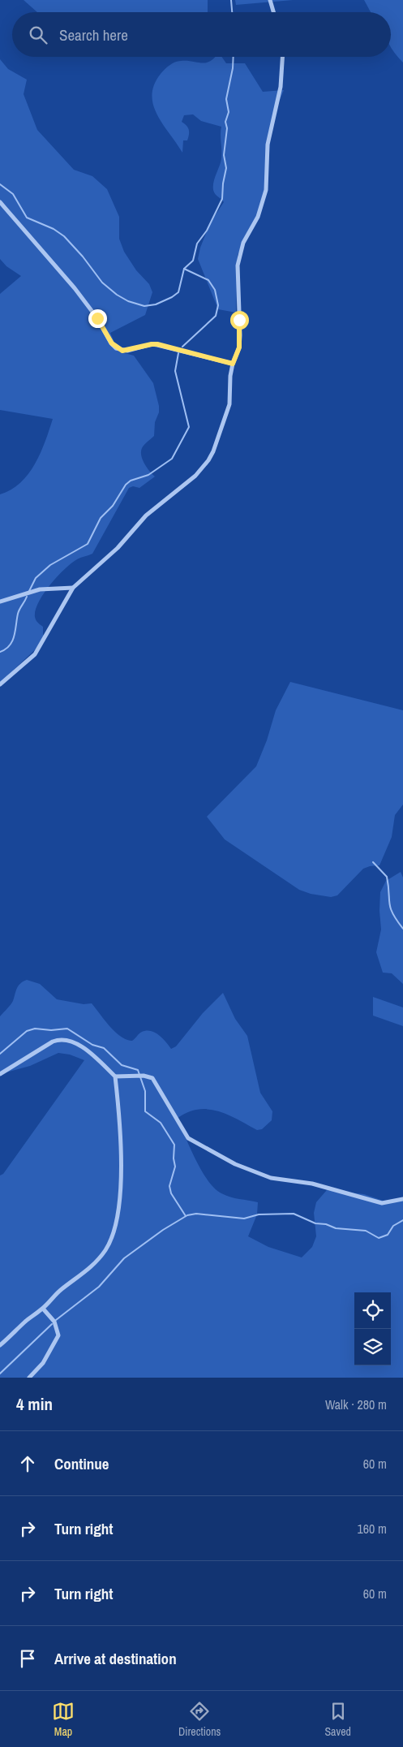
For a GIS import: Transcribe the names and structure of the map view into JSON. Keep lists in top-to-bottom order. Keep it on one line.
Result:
{"page":{"search":"Search here","heading":["4 min","Walk · 280 m"],"list":[["Continue","60 m"],["Turn right","160 m"],["Turn right","60 m"],"Arrive at destination"],"nav":["Map","Directions","Saved"]}}
